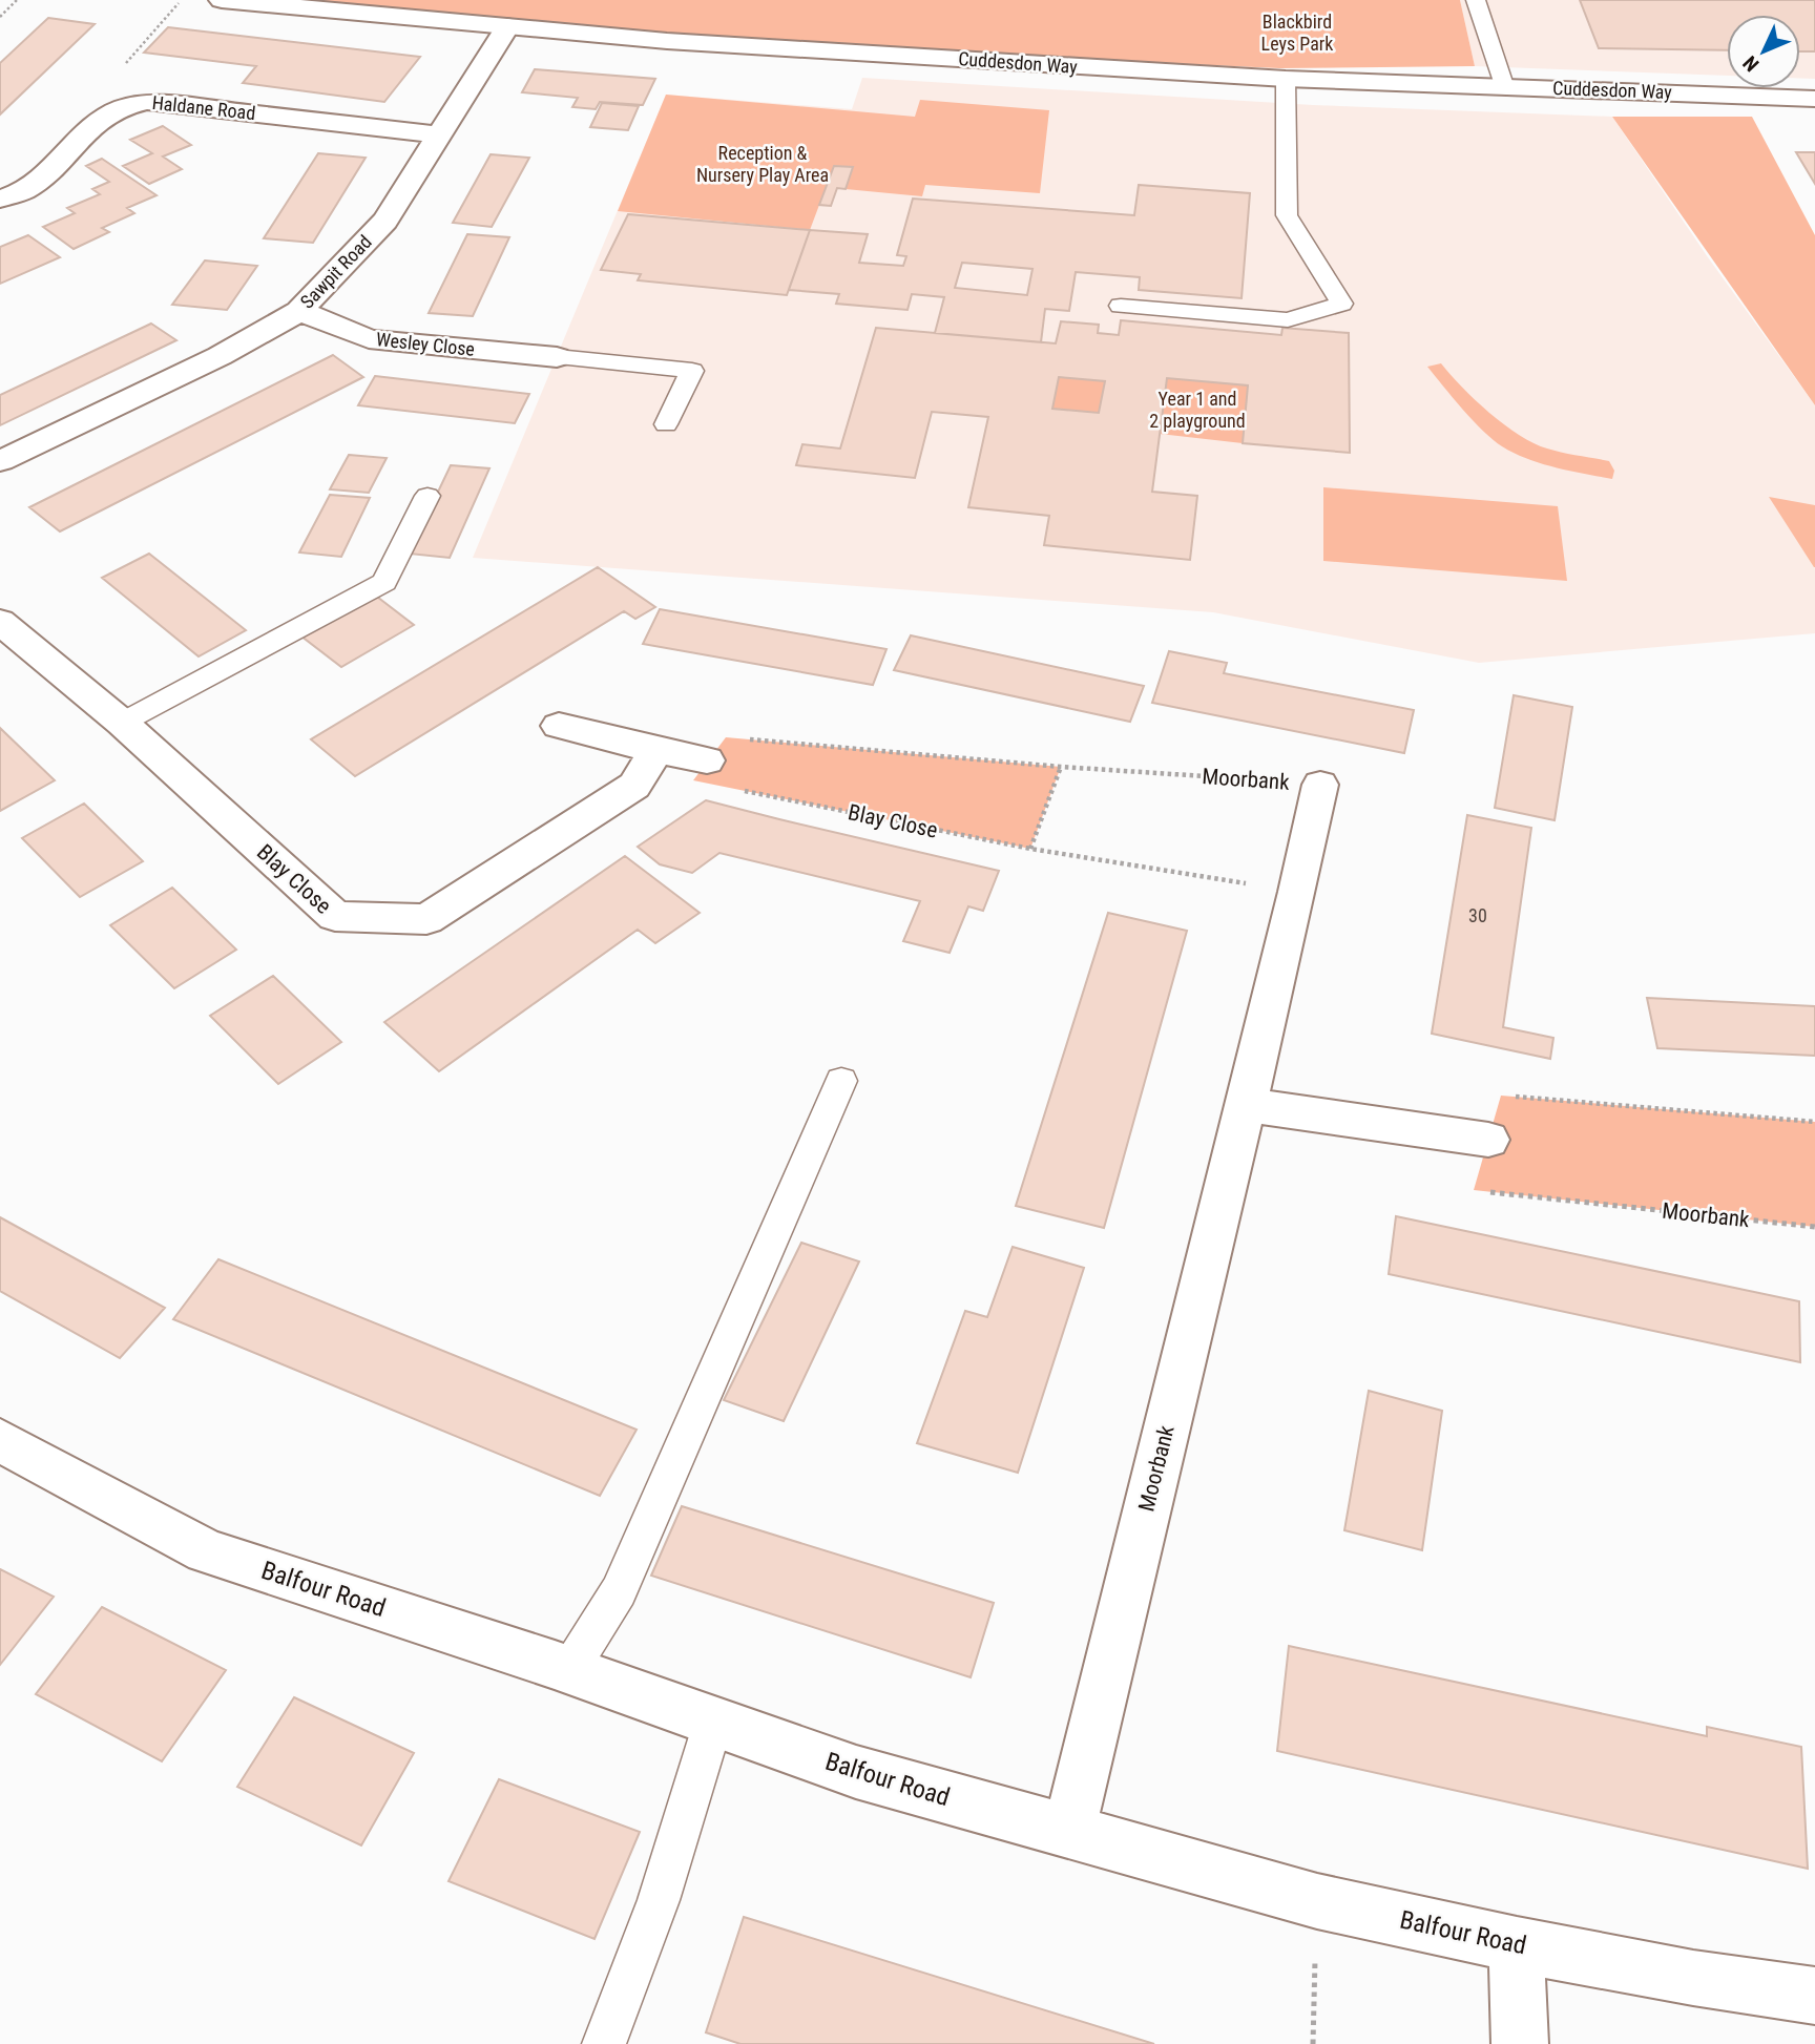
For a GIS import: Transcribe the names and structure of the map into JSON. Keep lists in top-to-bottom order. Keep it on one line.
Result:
{"streets":{"street":["Cuddesdon Way","Haldane Road","Sawpit Road","Wesley Close","Moorbank","Blay Close","Balfour Road"]},"crossings":[["Cuddesdon Way","Sawpit Road"],["Haldane Road","Sawpit Road"],["Sawpit Road","Wesley Close"],["Moorbank","Balfour Road"]],"parks":["Blackbird Leys Park","Reception & Nursery Play Area","Year 1 and 2 playground"],"house_numbers":["30"],"north":"bottom left"}
